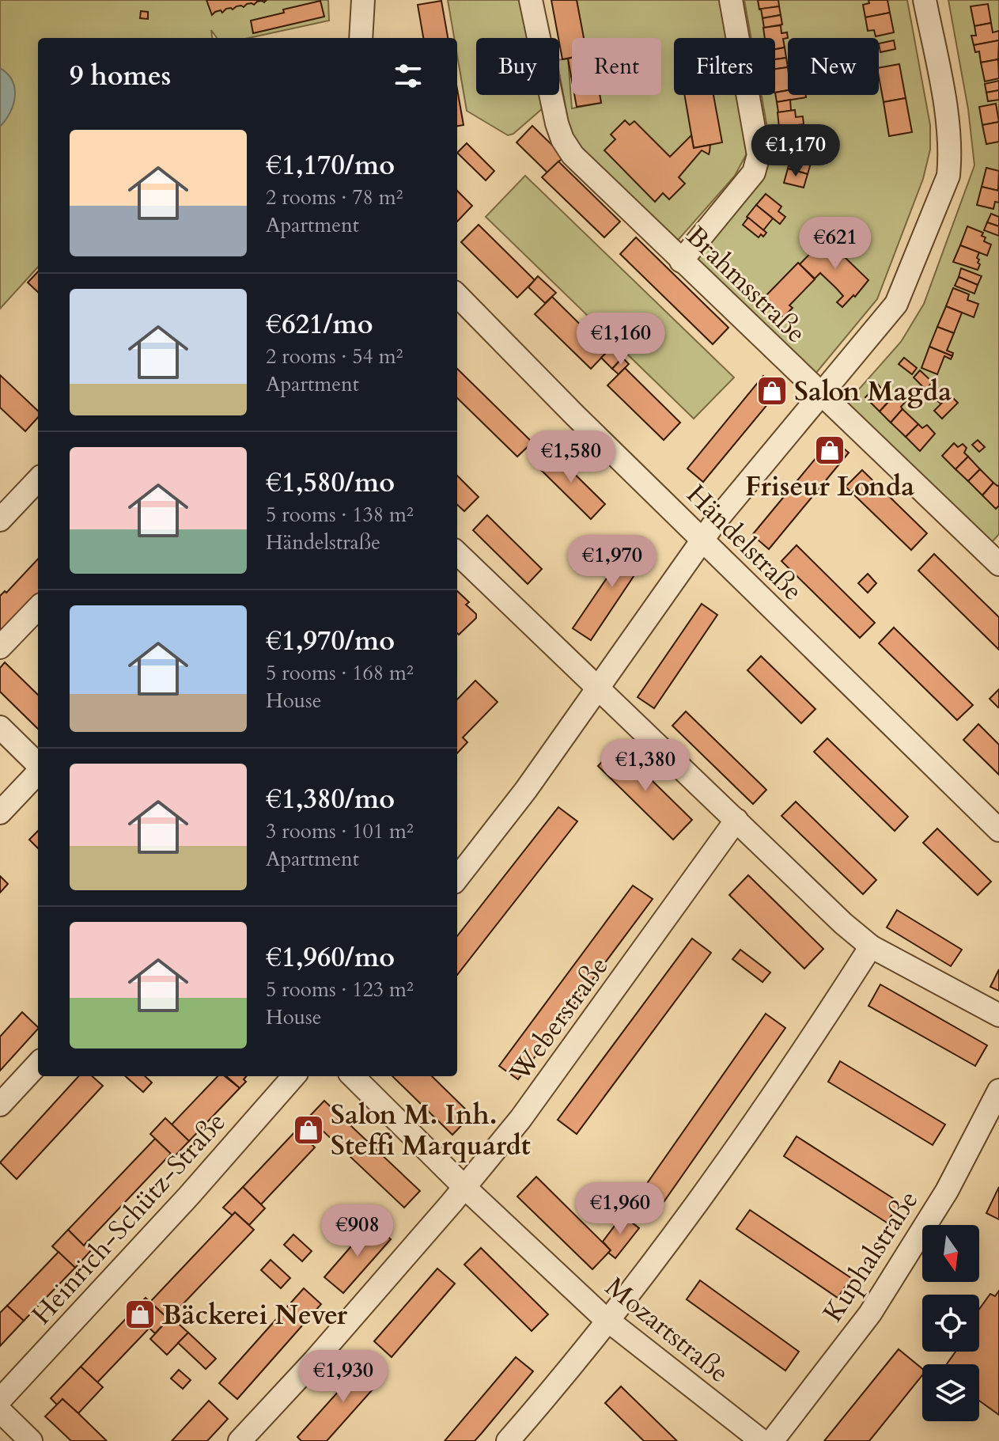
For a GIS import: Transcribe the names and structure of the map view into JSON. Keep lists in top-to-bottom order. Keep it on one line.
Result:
{"streets":{"street":["Brahmsstraße","Händelstraße","Weberstraße","Heinrich-Schütz-Straße","Kuphalstraße","Mozartstraße"]},"crossings":[["Weberstraße","Mozartstraße"]],"places":{"shop":["Salon Magda","Friseur Londa","Salon M. Inh. Steffi Marquardt","Bäckerei Never"]},"north":"bottom","page":{"chip":["Buy","Rent","Filters","New"],"heading":"9 homes","list":[{"name":"€1,170/mo","note":"2 rooms · 78 m² · Apartment"},{"name":"€621/mo","note":"2 rooms · 54 m² · Apartment"},{"name":"€1,580/mo","note":"5 rooms · 138 m² · Händelstraße"},{"name":"€1,970/mo","note":"5 rooms · 168 m² · House"},{"name":"€1,380/mo","note":"3 rooms · 101 m² · Apartment"},{"name":"€1,960/mo","note":"5 rooms · 123 m² · House"}],"price":["€1,170","€621","€1,160","€1,580","€1,970","€1,380","€1,960","€908","€1,930"]}}
